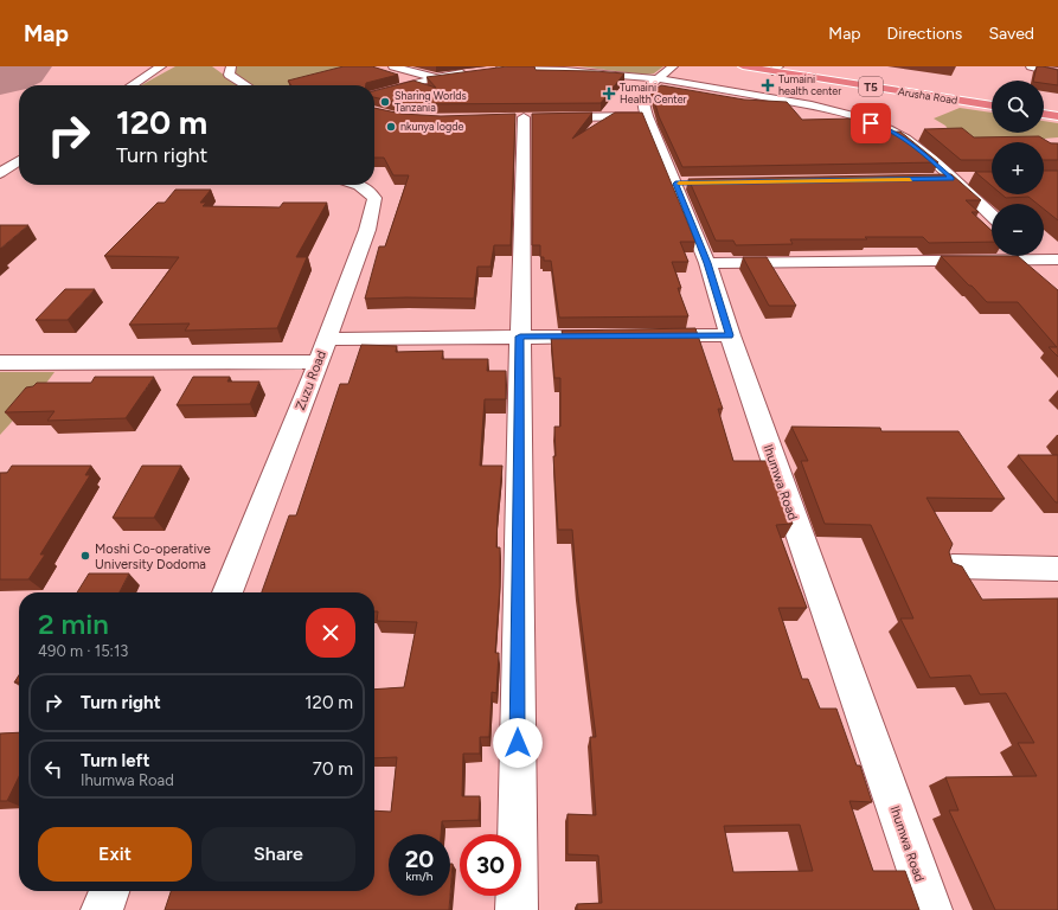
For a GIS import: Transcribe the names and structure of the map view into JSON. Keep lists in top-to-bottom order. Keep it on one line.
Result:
{"streets":{"highway":["T5","Arusha Road"],"street":["Zuzu Road","Ihumwa Road"]},"places":{"health":["Tumaini health center","Tumaini Health Center"],"other":["Sharing Worlds Tanzania","nkunya logde","Moshi Co-operative University Dodoma"]},"page":{"header":"Map","nav":["Map","Directions","Saved"],"map_buttons":["+","−"],"turn":["120 m","Turn right"],"heading":["2 min","490 m · 15:13"],"list":[{"name":"Turn right","value":"120 m"},{"name":"Turn left","note":"Ihumwa Road","value":"70 m"}],"buttons":["Exit","Share"],"speed":"20 km/h","limit":"30"}}
